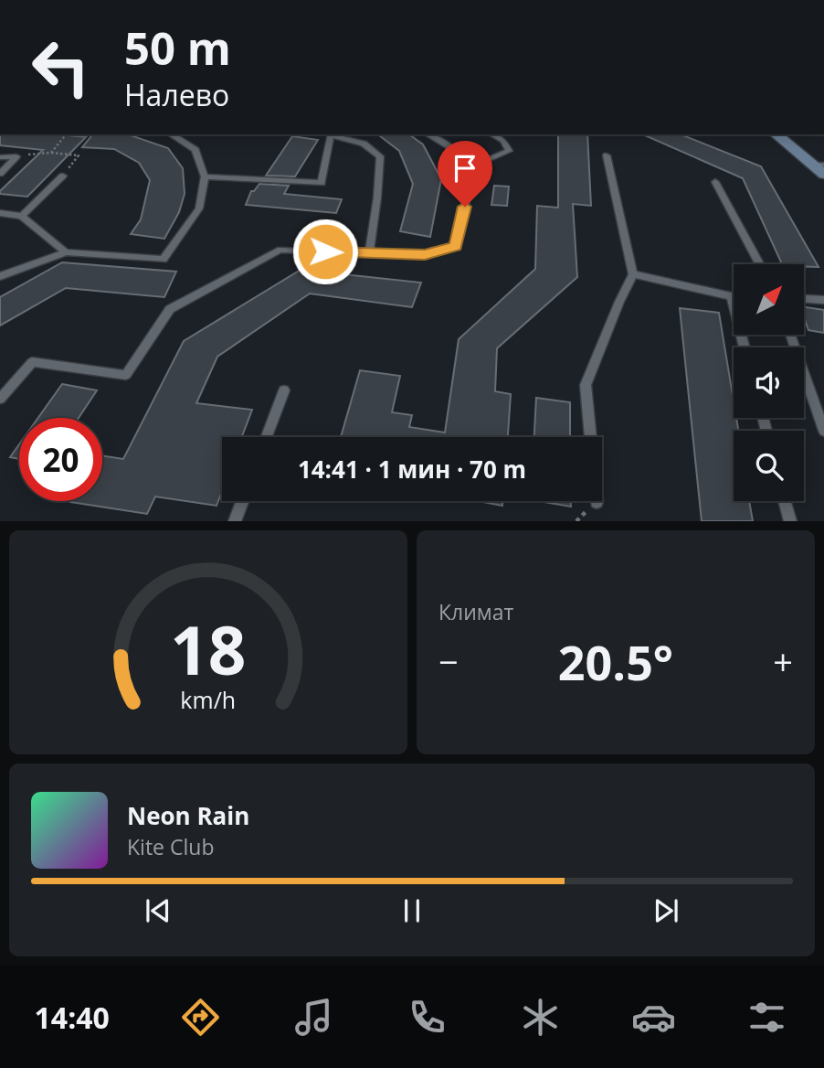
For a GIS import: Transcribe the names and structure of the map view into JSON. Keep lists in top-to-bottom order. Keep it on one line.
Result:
{"north":"top right","page":{"turn":["50 m","Налево"],"limit":"20","trip":"14:41 · 1 мин · 70 m","tile":"Климат","heat":["−","20.5°","+"],"song":["Neon Rain","Kite Club"],"tabs":"14:40","gauge":["18","km/h"]}}
